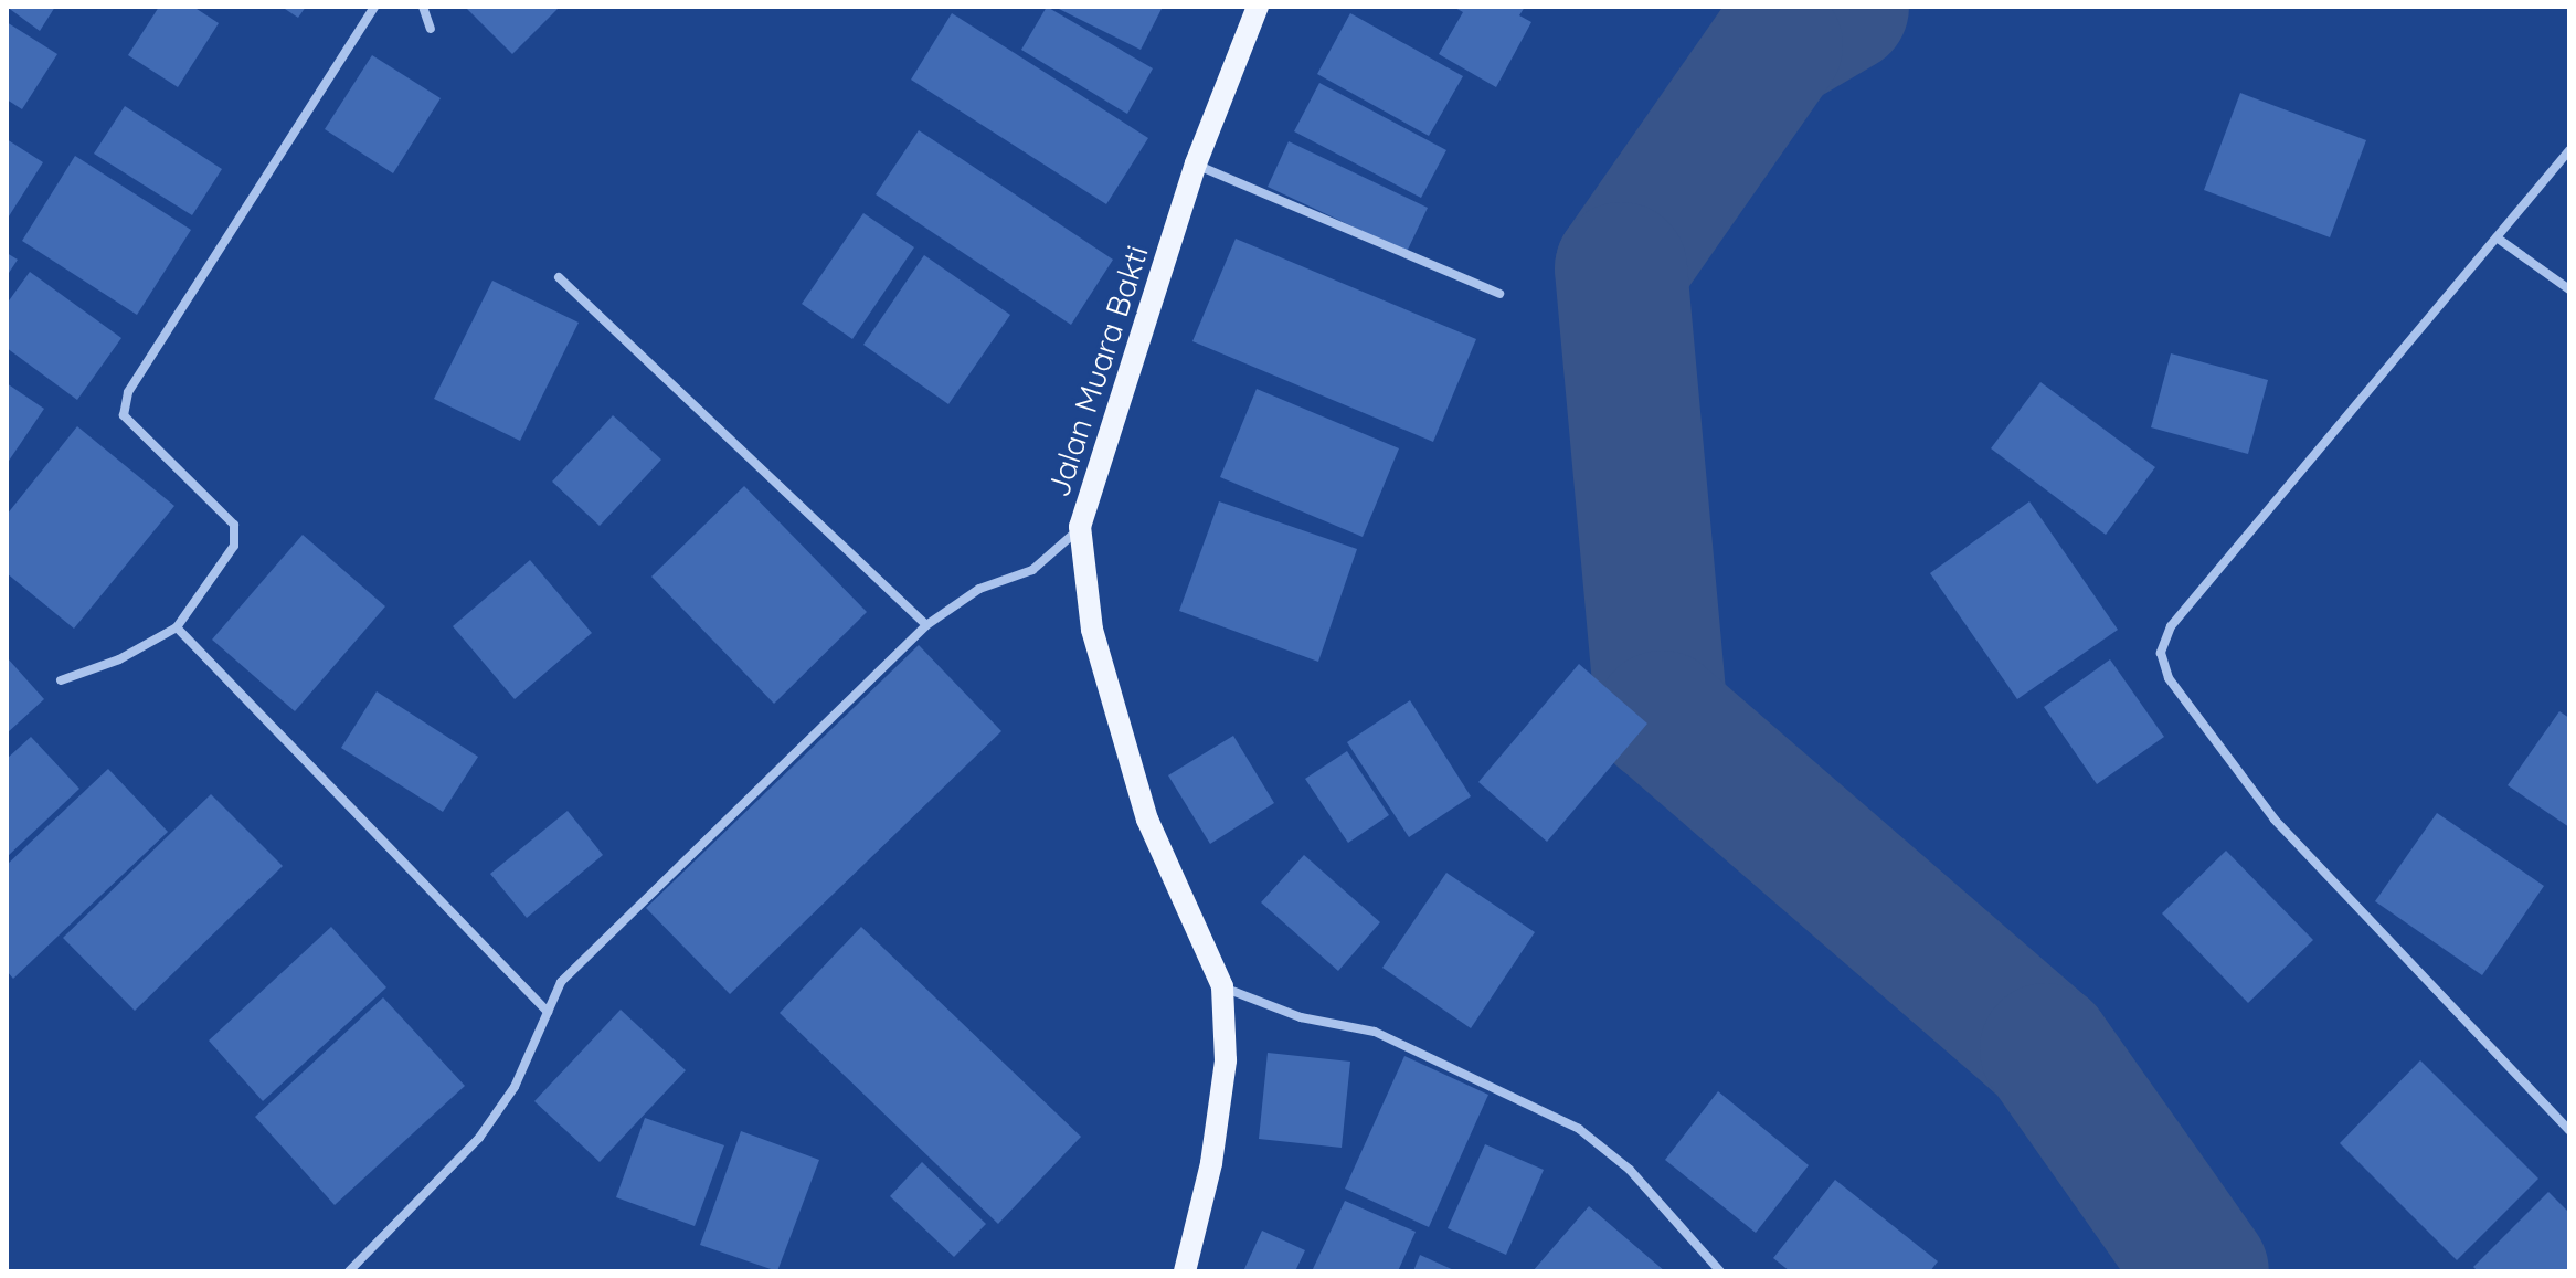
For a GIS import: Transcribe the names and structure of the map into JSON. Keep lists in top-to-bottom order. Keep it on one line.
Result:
{"streets":{"main road":["Jalan Muara Bakti"]}}
